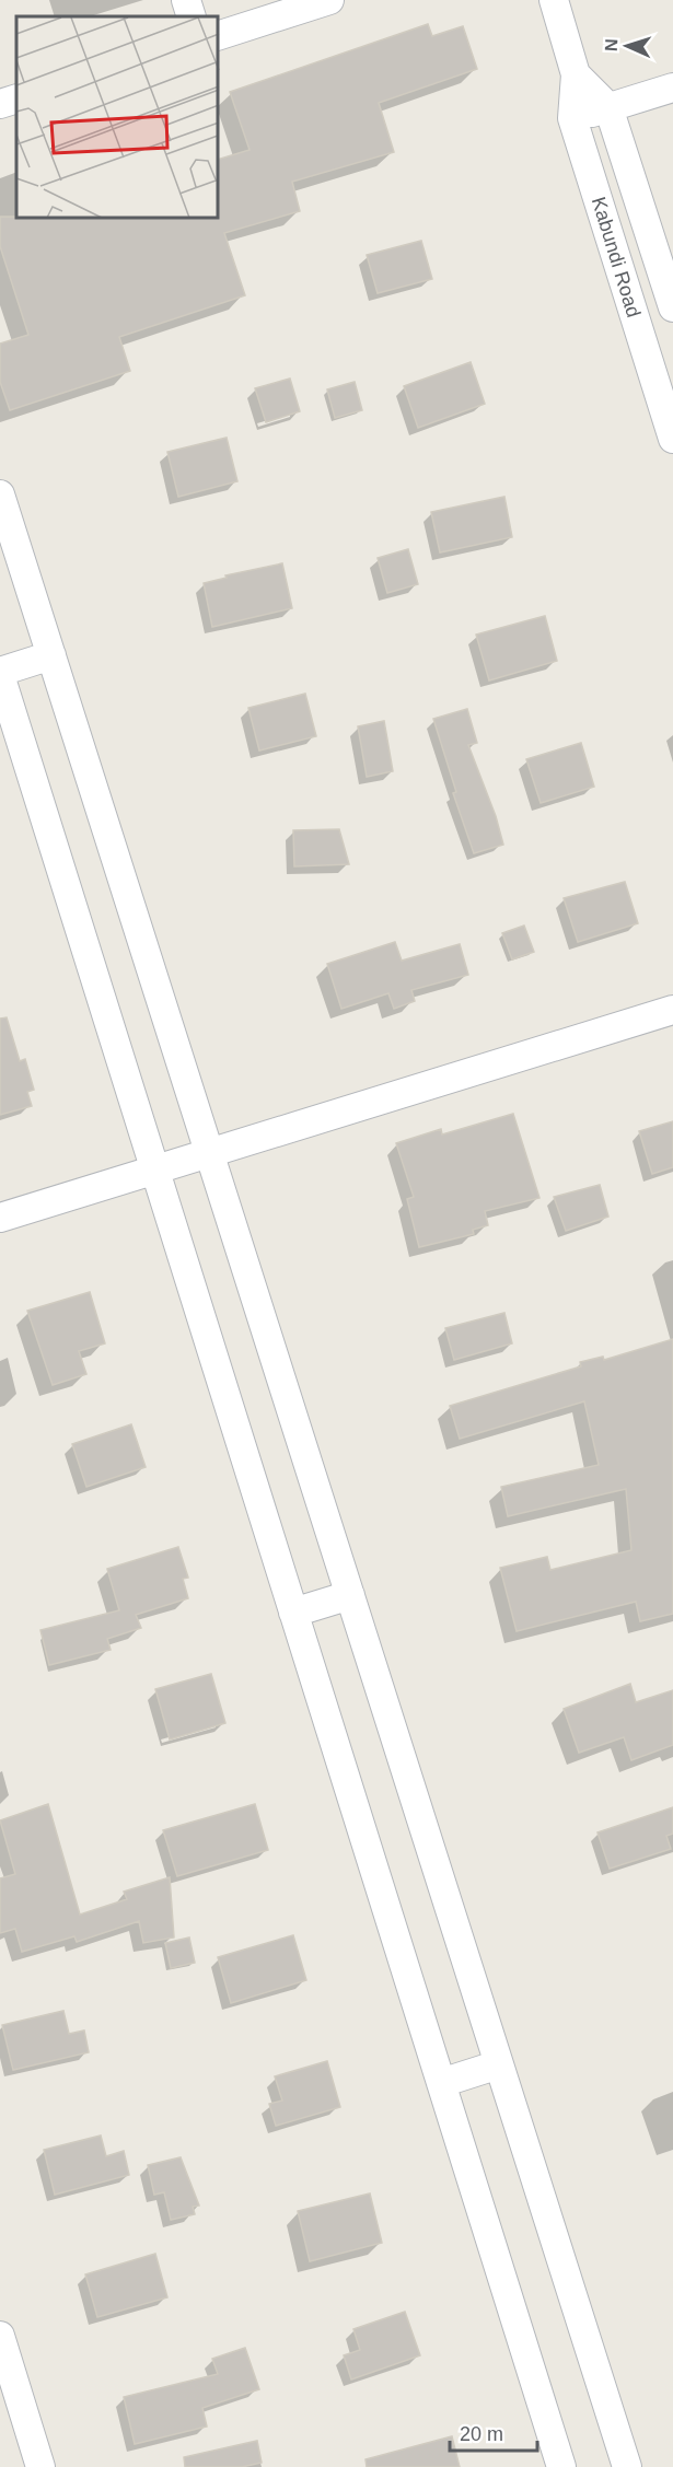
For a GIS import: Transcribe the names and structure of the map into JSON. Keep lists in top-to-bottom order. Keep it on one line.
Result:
{"streets":{"street":["Kabundi Road"]},"scale_bar":"20 m","north":"left"}
